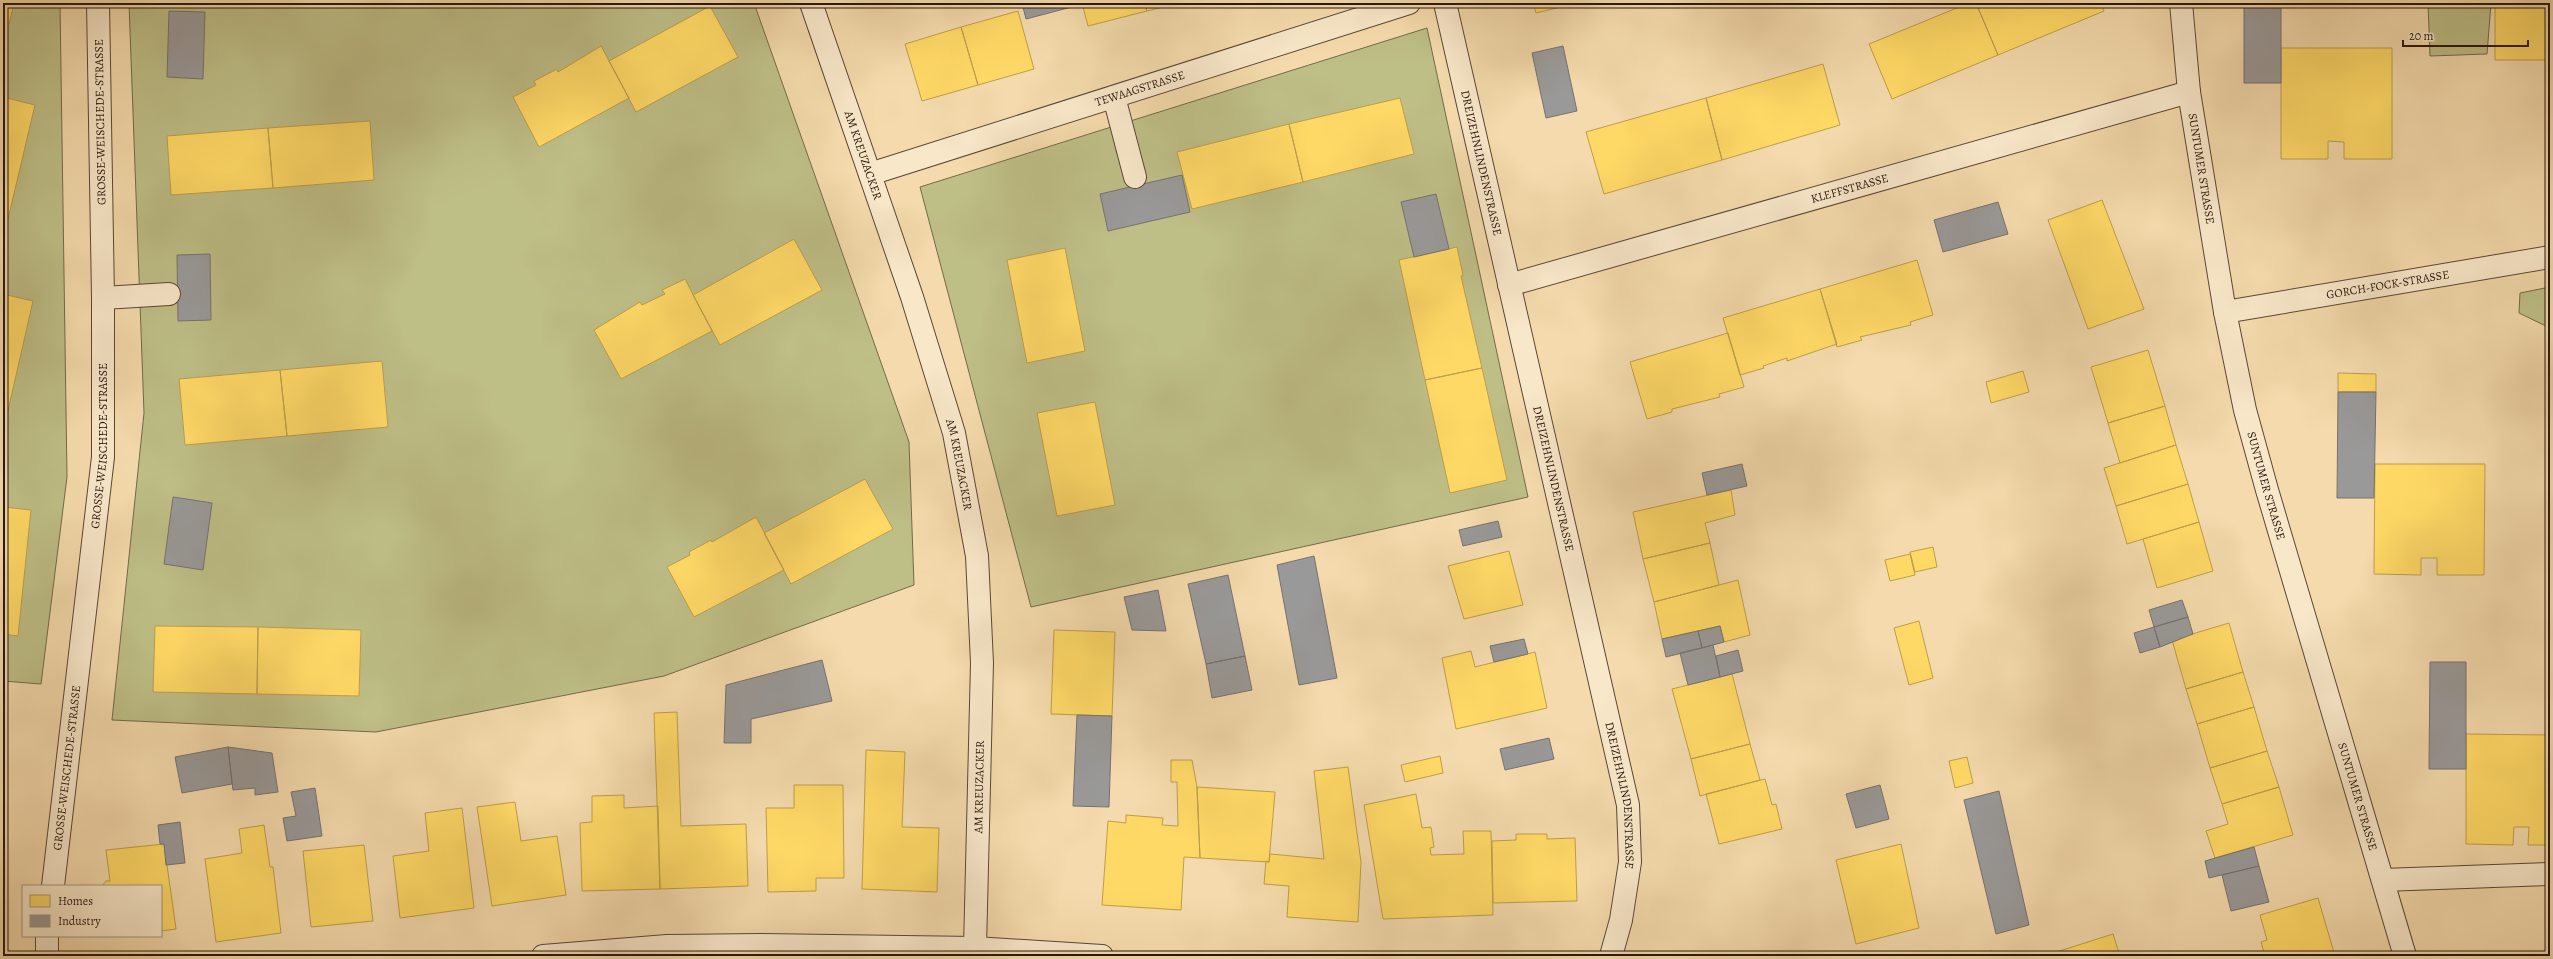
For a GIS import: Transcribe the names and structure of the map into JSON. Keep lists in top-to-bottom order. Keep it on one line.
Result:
{"streets":{"street":["TEWAAGSTRASSE","GROSSE-WEISCHEDE-STRASSE","AM KREUZACKER","DREIZEHNLINDENSTRASSE","SUNTUMER STRASSE","KLEFFSTRASSE","GORCH-FOCK-STRASSE"]},"crossings":[["TEWAAGSTRASSE","AM KREUZACKER"],["DREIZEHNLINDENSTRASSE","KLEFFSTRASSE"],["SUNTUMER STRASSE","KLEFFSTRASSE"],["SUNTUMER STRASSE","GORCH-FOCK-STRASSE"]],"legend":["Homes","Industry"],"scale_bar":"20 m"}
